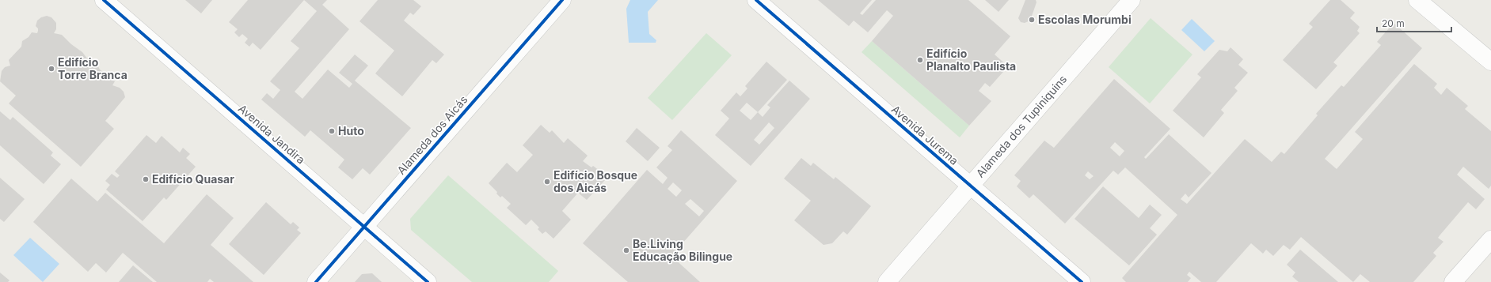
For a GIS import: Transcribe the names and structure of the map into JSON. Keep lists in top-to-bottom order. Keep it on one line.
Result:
{"streets":{"street":["Alameda dos Tupiniquins","Avenida Jandira","Alameda dos Aicás","Avenida Jurema"]},"crossings":[["Alameda dos Tupiniquins","Avenida Jurema"],["Avenida Jandira","Alameda dos Aicás"]],"places":["Escolas Morumbi","Edifício Planalto Paulista","Edifício Torre Branca","Huto","Edifício Quasar","Edifício Bosque dos Aicás","Be.Living Educação Bilingue"],"scale_bar":"20 m"}
